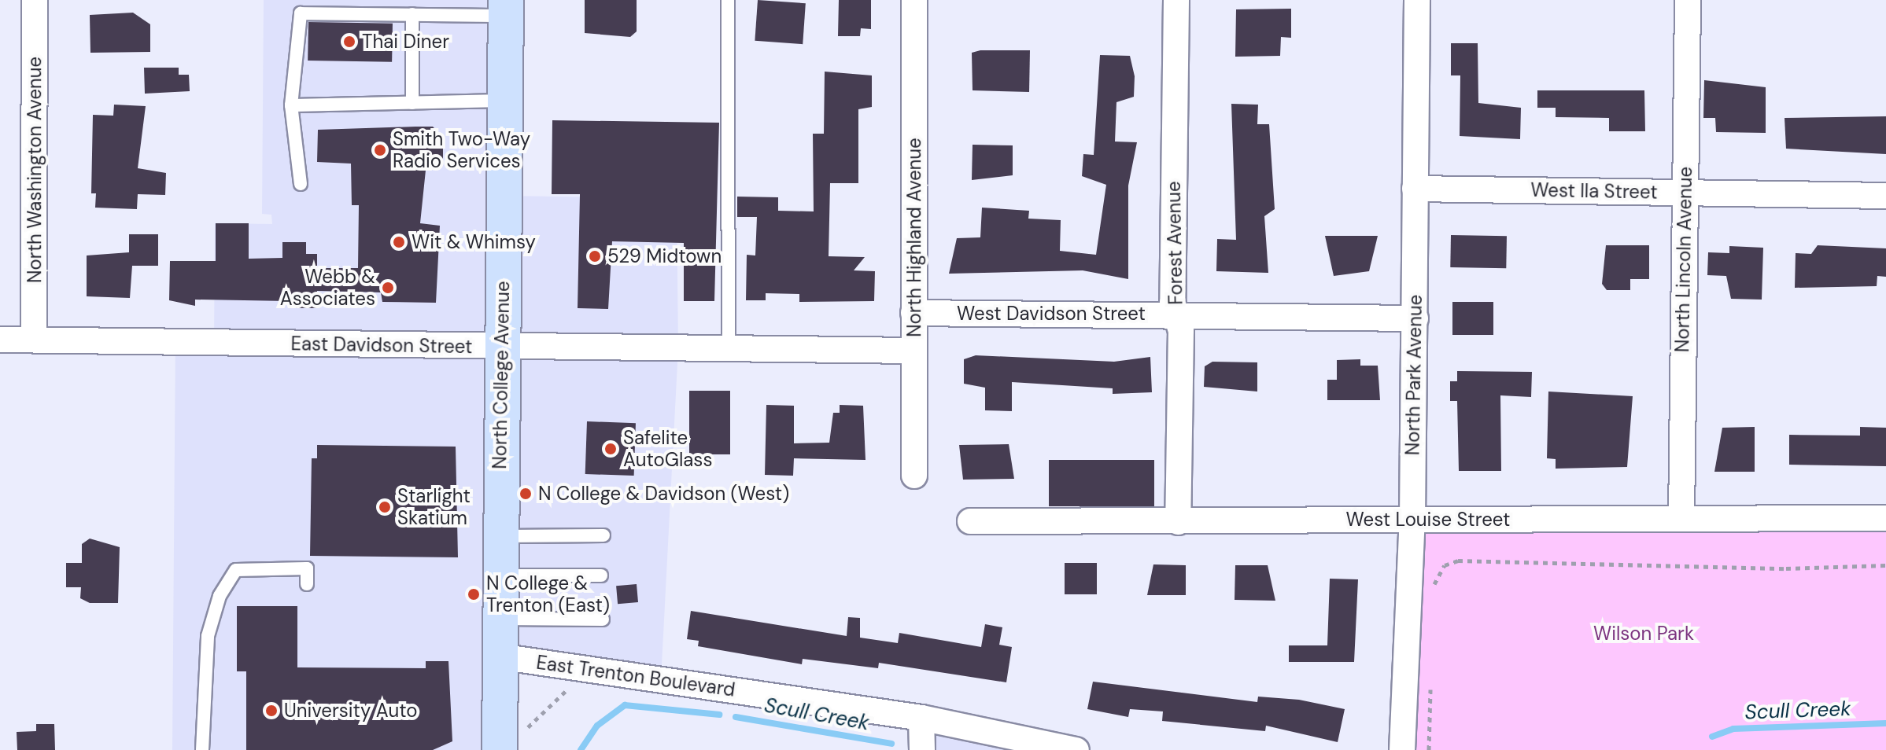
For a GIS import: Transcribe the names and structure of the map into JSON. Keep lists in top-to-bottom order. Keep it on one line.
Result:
{"streets":{"main road":["North College Avenue"],"street":["North Washington Avenue","West Ila Street","North Highland Avenue","Forest Avenue","North Lincoln Avenue","West Davidson Street","East Davidson Street","North Park Avenue","West Louise Street","East Trenton Boulevard"]},"crossings":[["North Washington Avenue","East Davidson Street"],["West Ila Street","North Lincoln Avenue"],["West Ila Street","North Park Avenue"],["North Highland Avenue","West Davidson Street"],["North Highland Avenue","East Davidson Street"],["Forest Avenue","West Davidson Street"],["Forest Avenue","West Louise Street"],["North Lincoln Avenue","West Louise Street"],["West Davidson Street","North Park Avenue"],["East Davidson Street","North College Avenue"],["North College Avenue","East Trenton Boulevard"],["North Park Avenue","West Louise Street"]],"water":["Scull Creek"],"parks":["Wilson Park"],"places":["Thai Diner","Smith Two-Way Radio Services","Wit & Whimsy","529 Midtown","Webb & Associates","Safelite AutoGlass","N College & Davidson (West)","Starlight Skatium","N College & Trenton (East)","University Auto"]}
